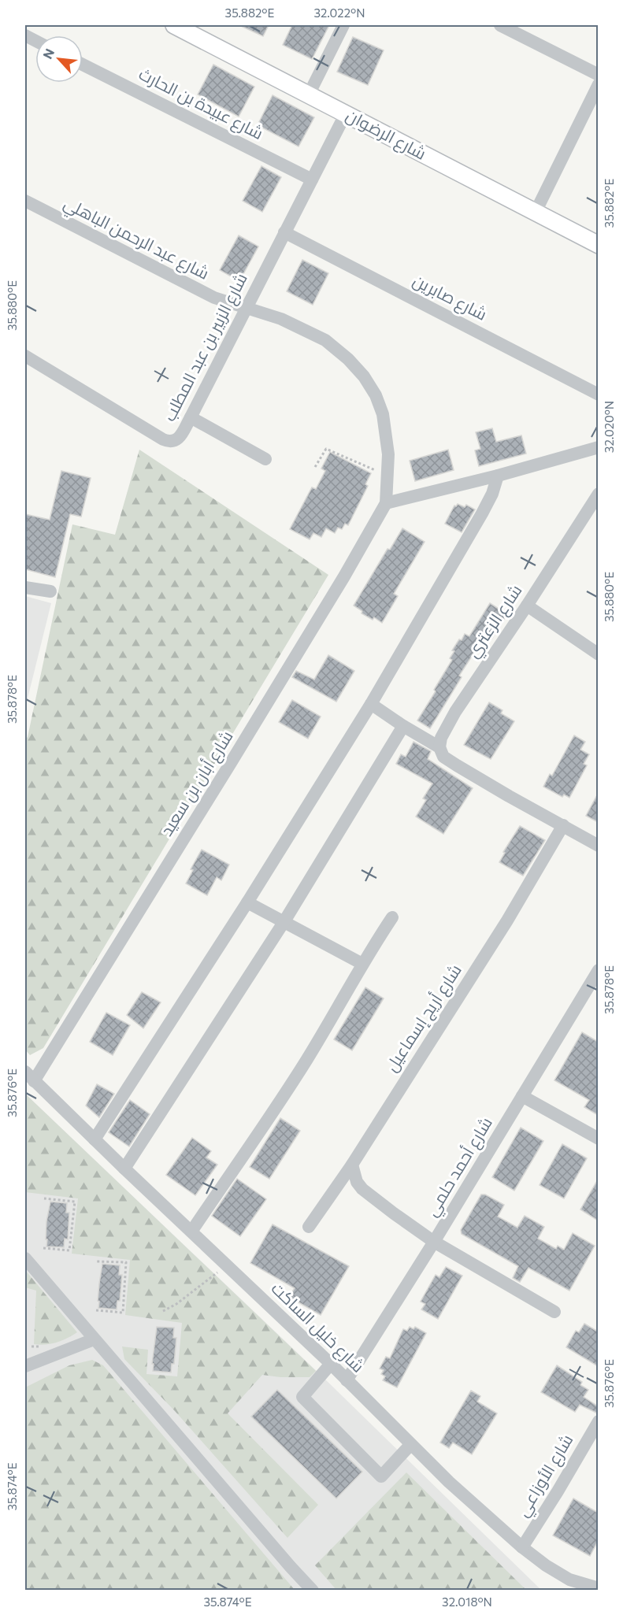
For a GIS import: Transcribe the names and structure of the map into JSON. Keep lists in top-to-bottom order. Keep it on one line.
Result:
{"streets":{"main road":["شارع الرضوان"],"street":["شارع عبيدة بن الحارث","شارع عبد الرحمن الباهلي","شارع صابرين","شارع الزبير بن عبد المطلب","شارع الزعتري","شارع أبان بن سعيد","شارع أريج إسماعيل","شارع أحمد حلمي","شارع خليل الساكت","شارع الأوزاعي"]},"crossings":[["شارع عبيدة بن الحارث","شارع الزبير بن عبد المطلب"],["شارع الرضوان","شارع الزبير بن عبد المطلب"],["شارع عبد الرحمن الباهلي","شارع الزبير بن عبد المطلب"],["شارع عبد الرحمن الباهلي","شارع أبان بن سعيد"],["شارع صابرين","شارع الزبير بن عبد المطلب"],["شارع أبان بن سعيد","شارع خليل الساكت"],["شارع أحمد حلمي","شارع خليل الساكت"],["شارع خليل الساكت","شارع الأوزاعي"]],"north":"top left","coordinates":["35.882°E","32.022°N","35.880°E","32.020°N","35.878°E","35.876°E","35.874°E","32.018°N"]}
